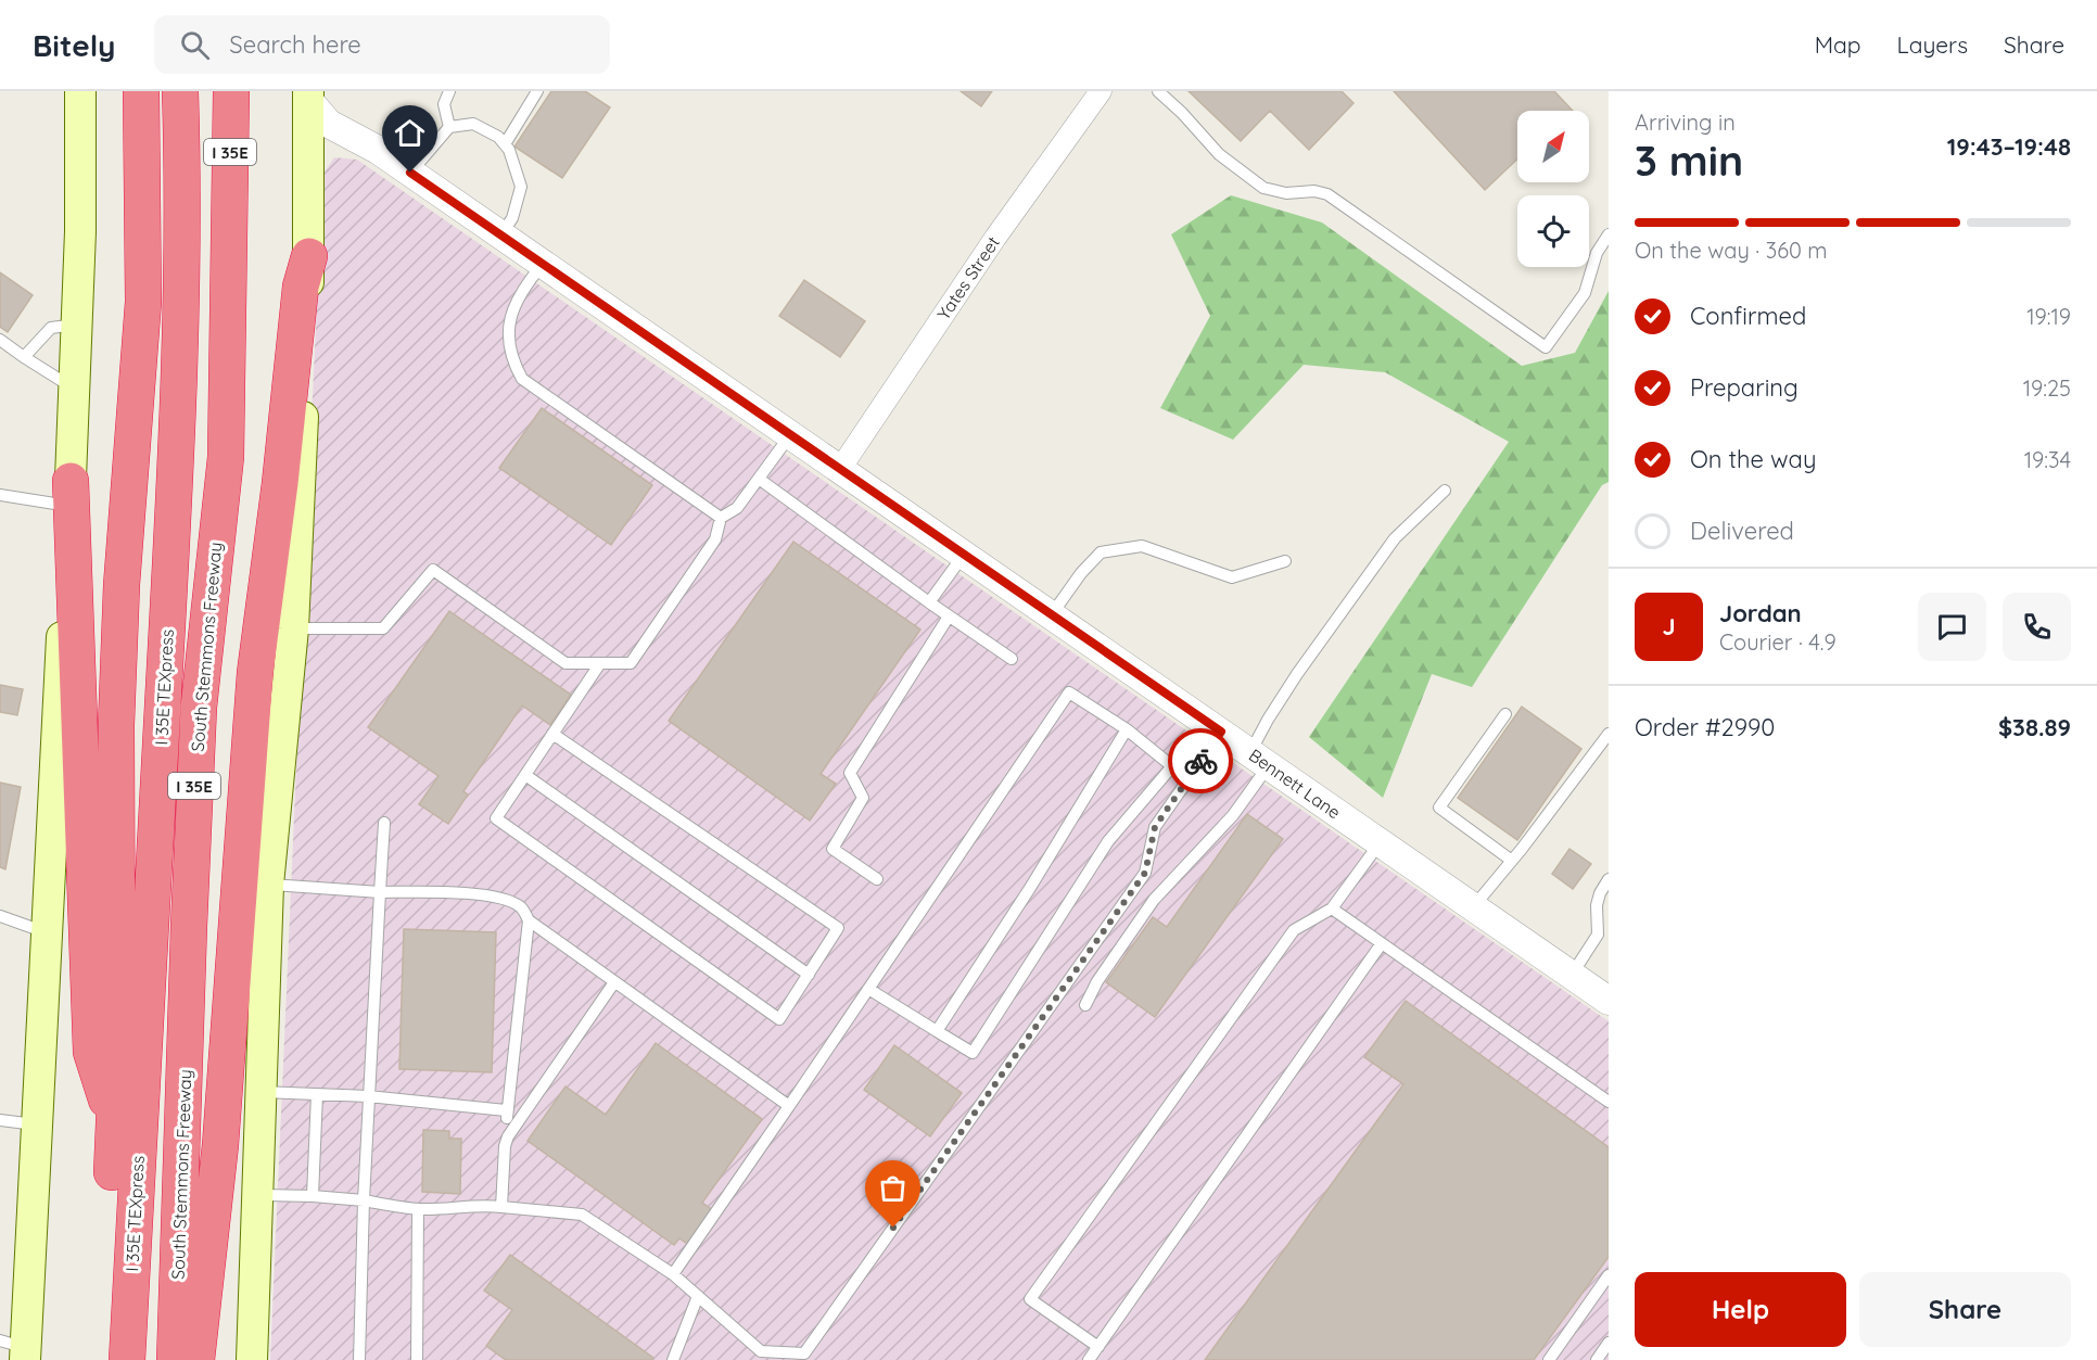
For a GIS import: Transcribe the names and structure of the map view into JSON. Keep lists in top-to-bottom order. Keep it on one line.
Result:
{"streets":{"highway":["I 35E","South Stemmons Freeway","I 35E TEXpress"],"street":["Yates Street","Bennett Lane"]},"crossings":[["Yates Street","Bennett Lane"]],"north":"top right","page":{"header":"Bitely","search":"Search here","nav":["Map","Layers","Share"],"heading":["3 min","Arriving in","19:43–19:48"],"panel":["Jordan","Courier · 4.9","Order #2990","$38.89"],"bar":"On the way · 360 m","list":[["Confirmed","19:19"],["Preparing","19:25"],["On the way","19:34"],"Delivered"],"round":"J","buttons":["Help","Share"]}}
